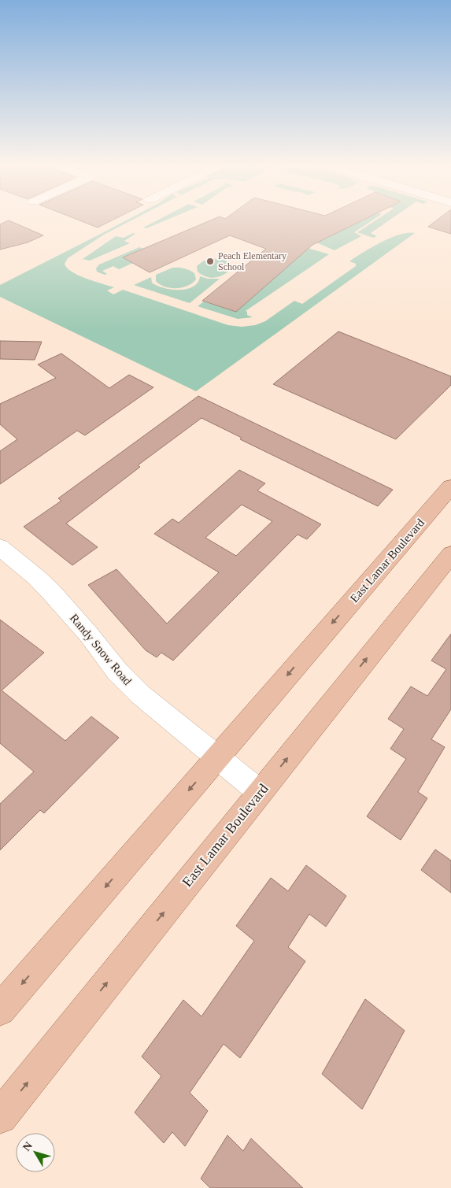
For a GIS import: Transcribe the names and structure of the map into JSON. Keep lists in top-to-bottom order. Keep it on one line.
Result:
{"streets":{"main road":["East Lamar Boulevard"],"street":["Randy Snow Road"]},"crossings":[["East Lamar Boulevard","Randy Snow Road"]],"places":["Peach Elementary School"],"north":"top left"}
